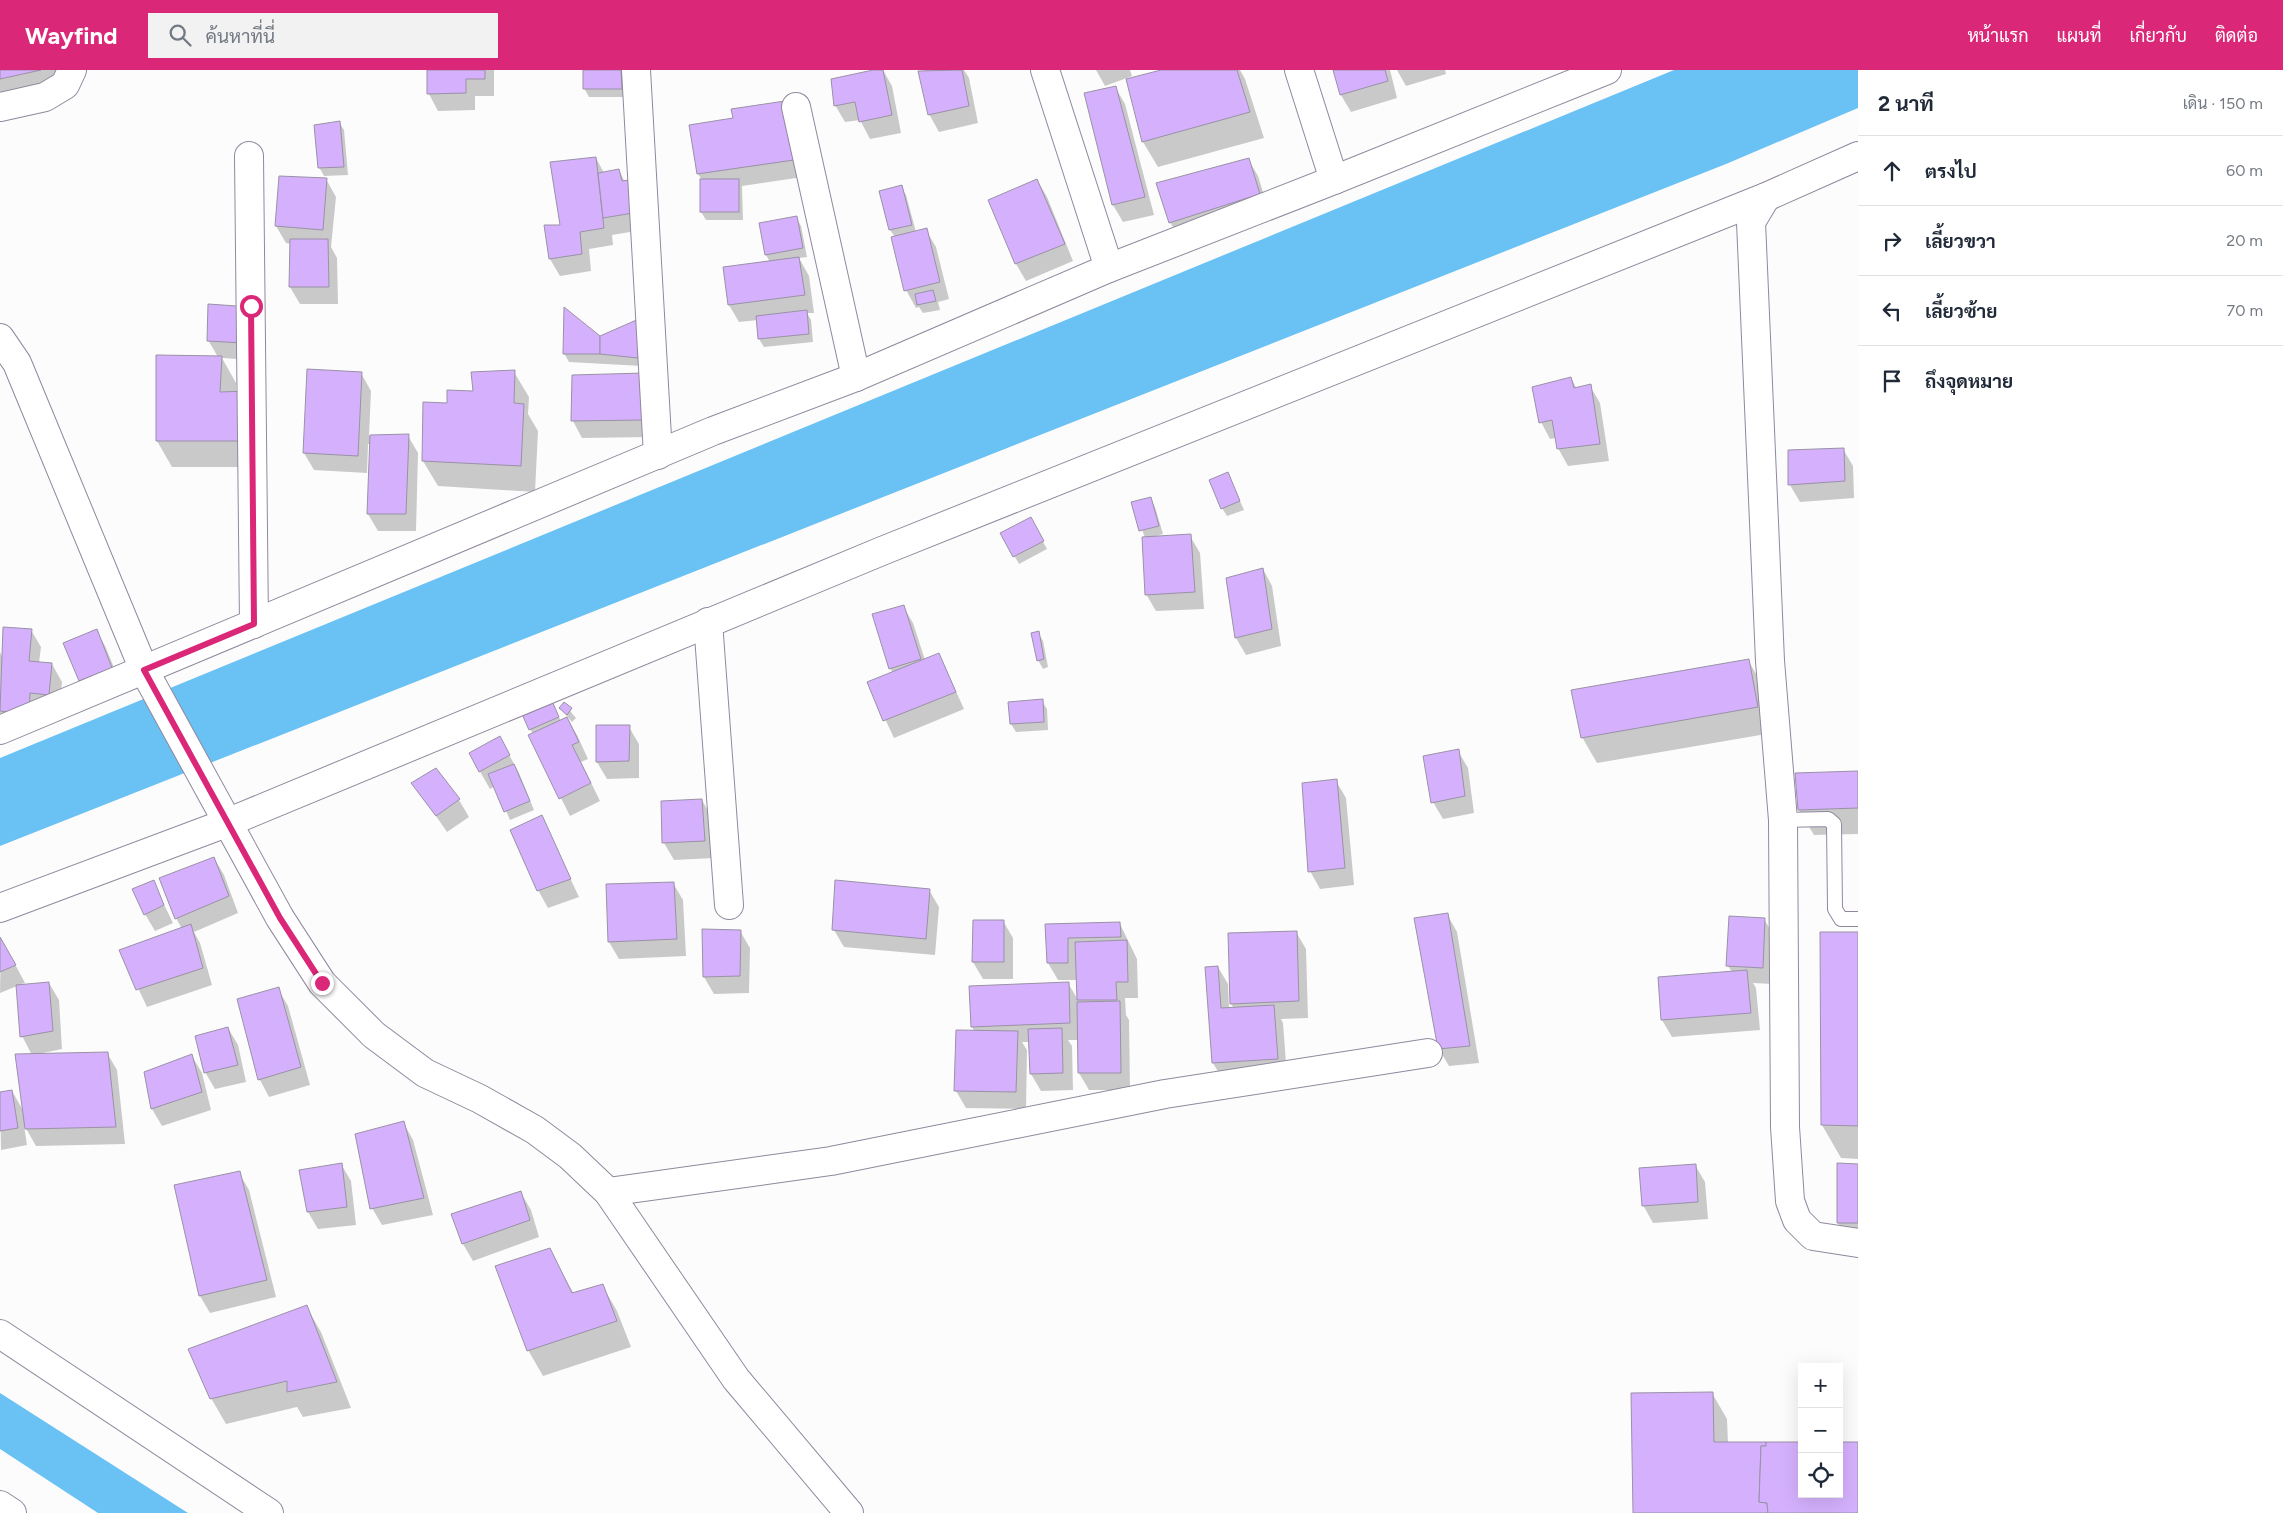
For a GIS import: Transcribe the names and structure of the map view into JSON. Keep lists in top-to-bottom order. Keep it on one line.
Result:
{"page":{"header":"Wayfind","search":"ค้นหาที่นี่","nav":["หน้าแรก","แผนที่","เกี่ยวกับ","ติดต่อ"],"heading":["2 นาที","เดิน · 150 m"],"list":[["ตรงไป","60 m"],["เลี้ยวขวา","20 m"],["เลี้ยวซ้าย","70 m"],"ถึงจุดหมาย"],"map_buttons":["+","−"]}}
